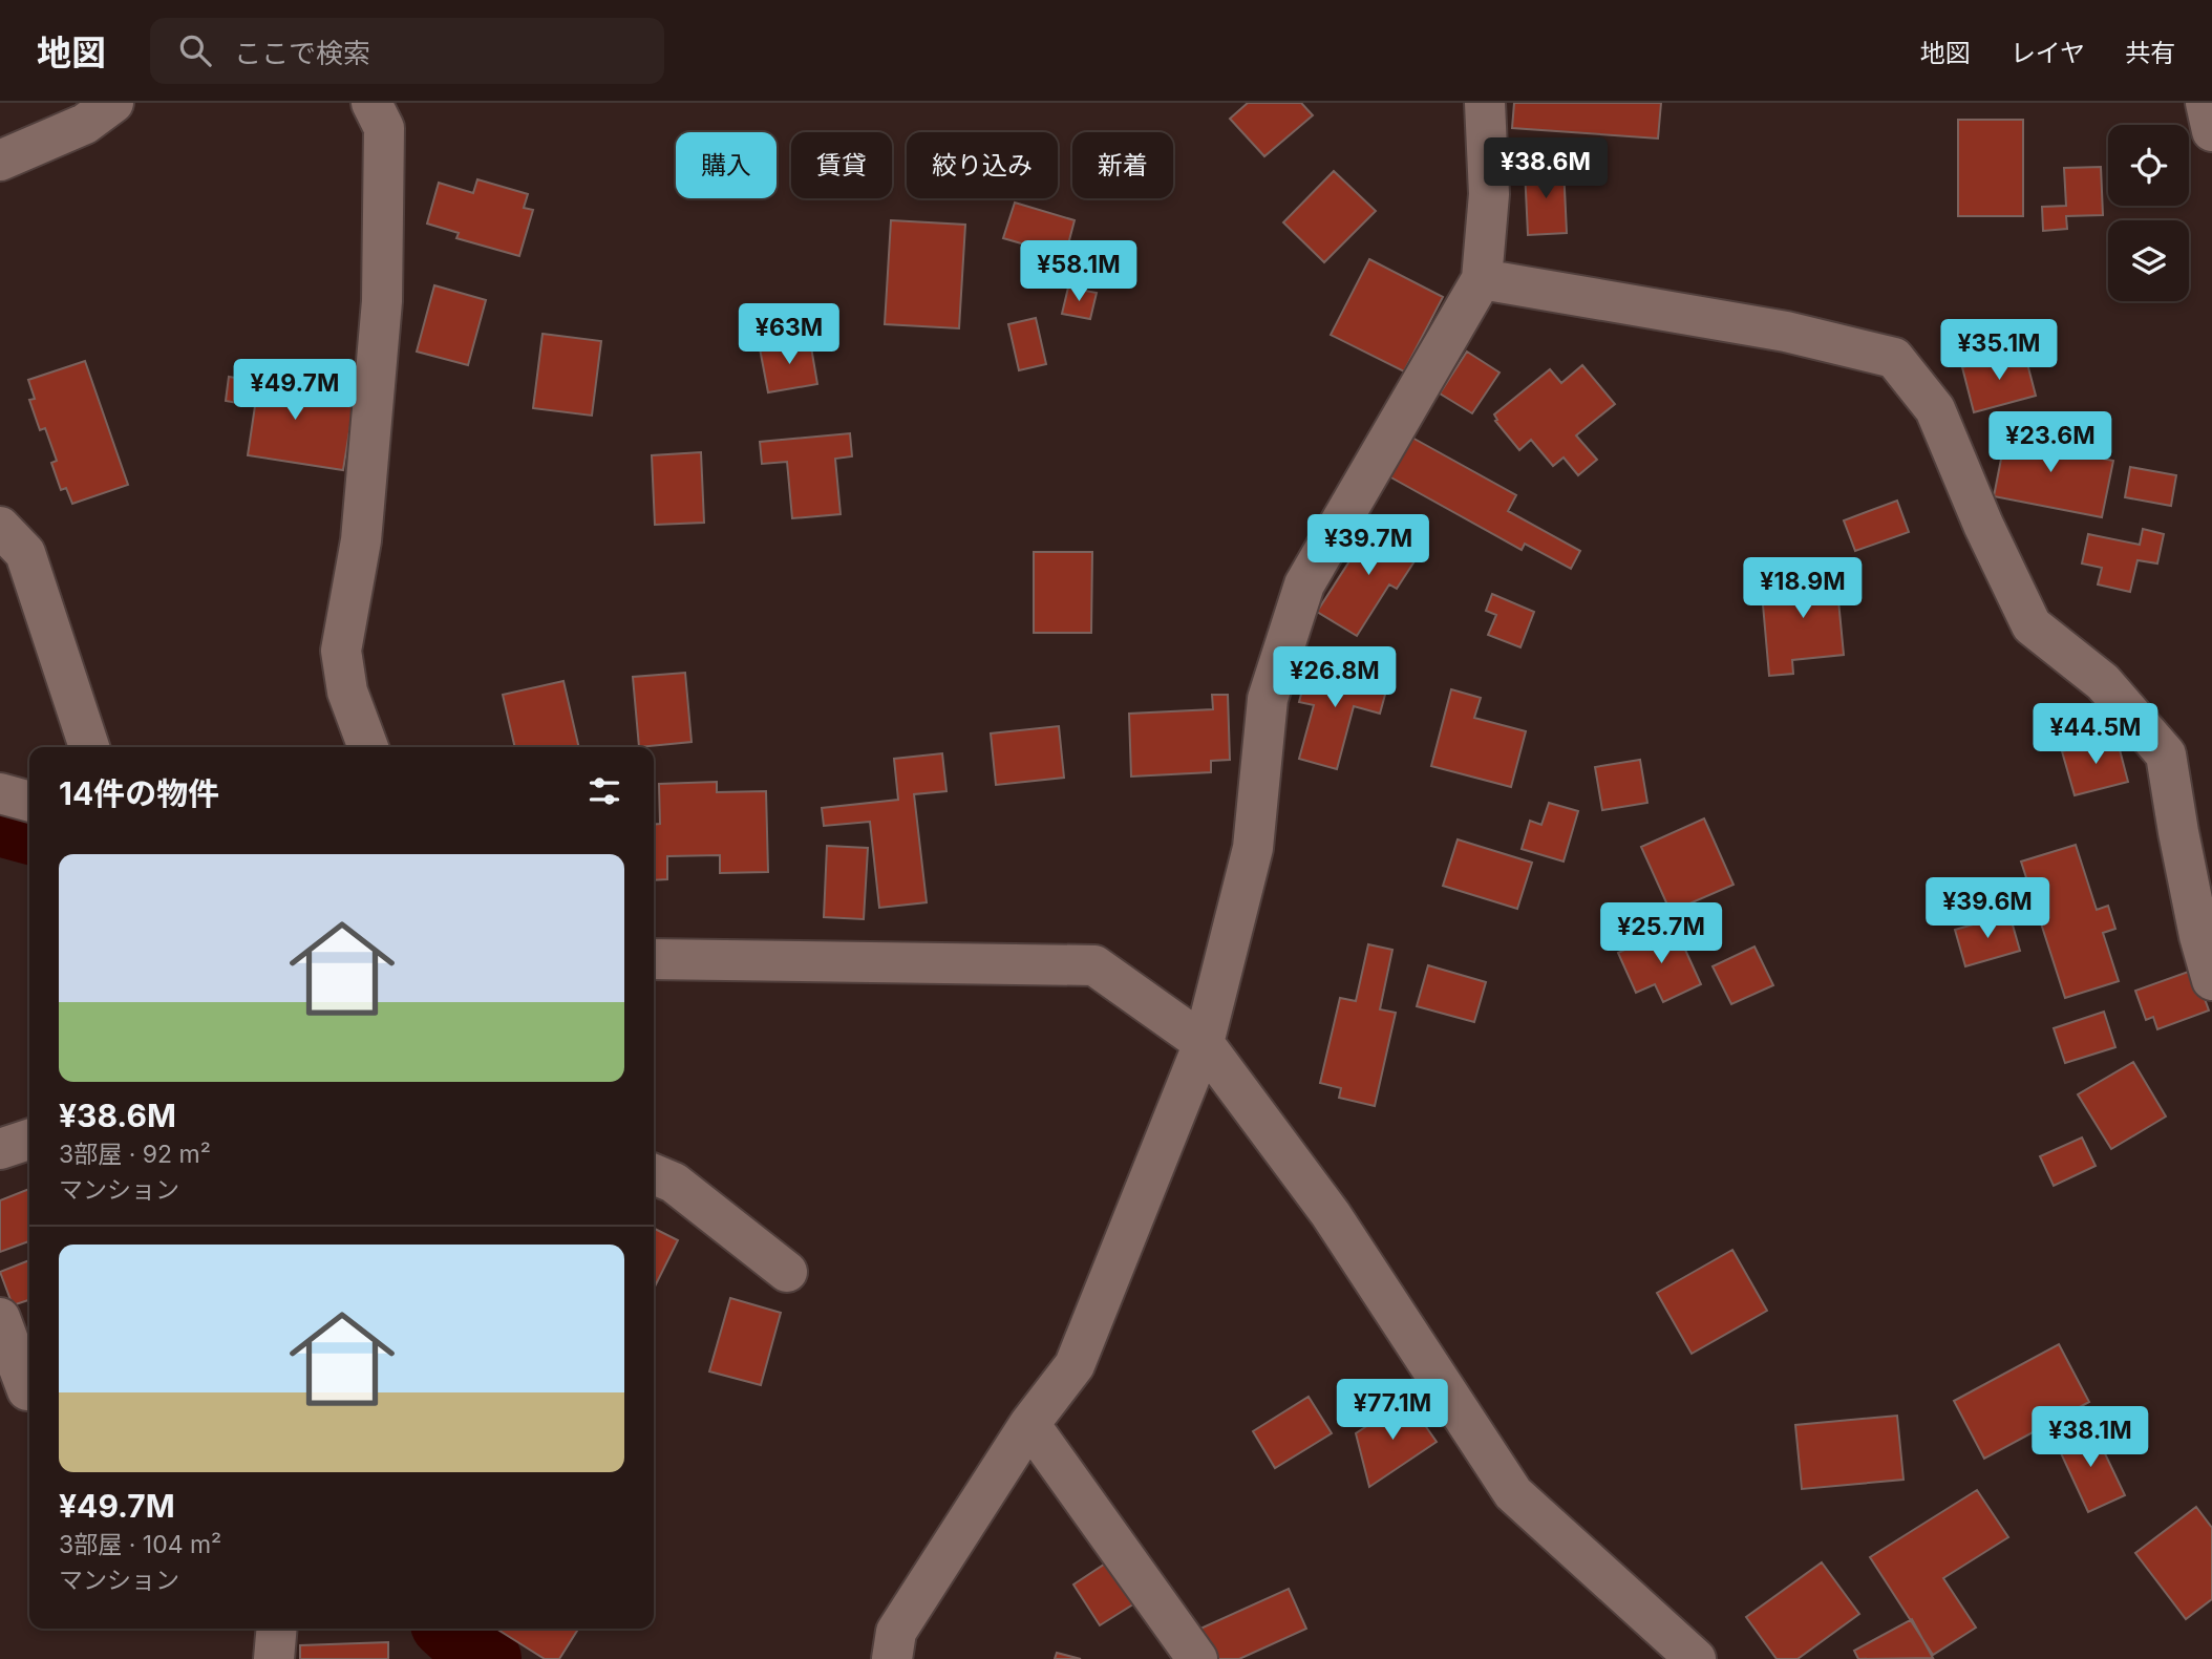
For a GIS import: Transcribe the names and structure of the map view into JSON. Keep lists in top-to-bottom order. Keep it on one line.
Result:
{"page":{"header":"地図","search":"ここで検索","nav":["地図","レイヤ","共有"],"chip":["購入","賃貸","絞り込み","新着"],"price":["¥38.6M","¥58.1M","¥63M","¥35.1M","¥49.7M","¥23.6M","¥39.7M","¥18.9M","¥26.8M","¥44.5M","¥39.6M","¥25.7M","¥77.1M","¥38.1M"],"heading":"14件の物件","list":[{"name":"¥38.6M","note":"3部屋 · 92 m² · マンション"},{"name":"¥49.7M","note":"3部屋 · 104 m² · マンション"}]}}
